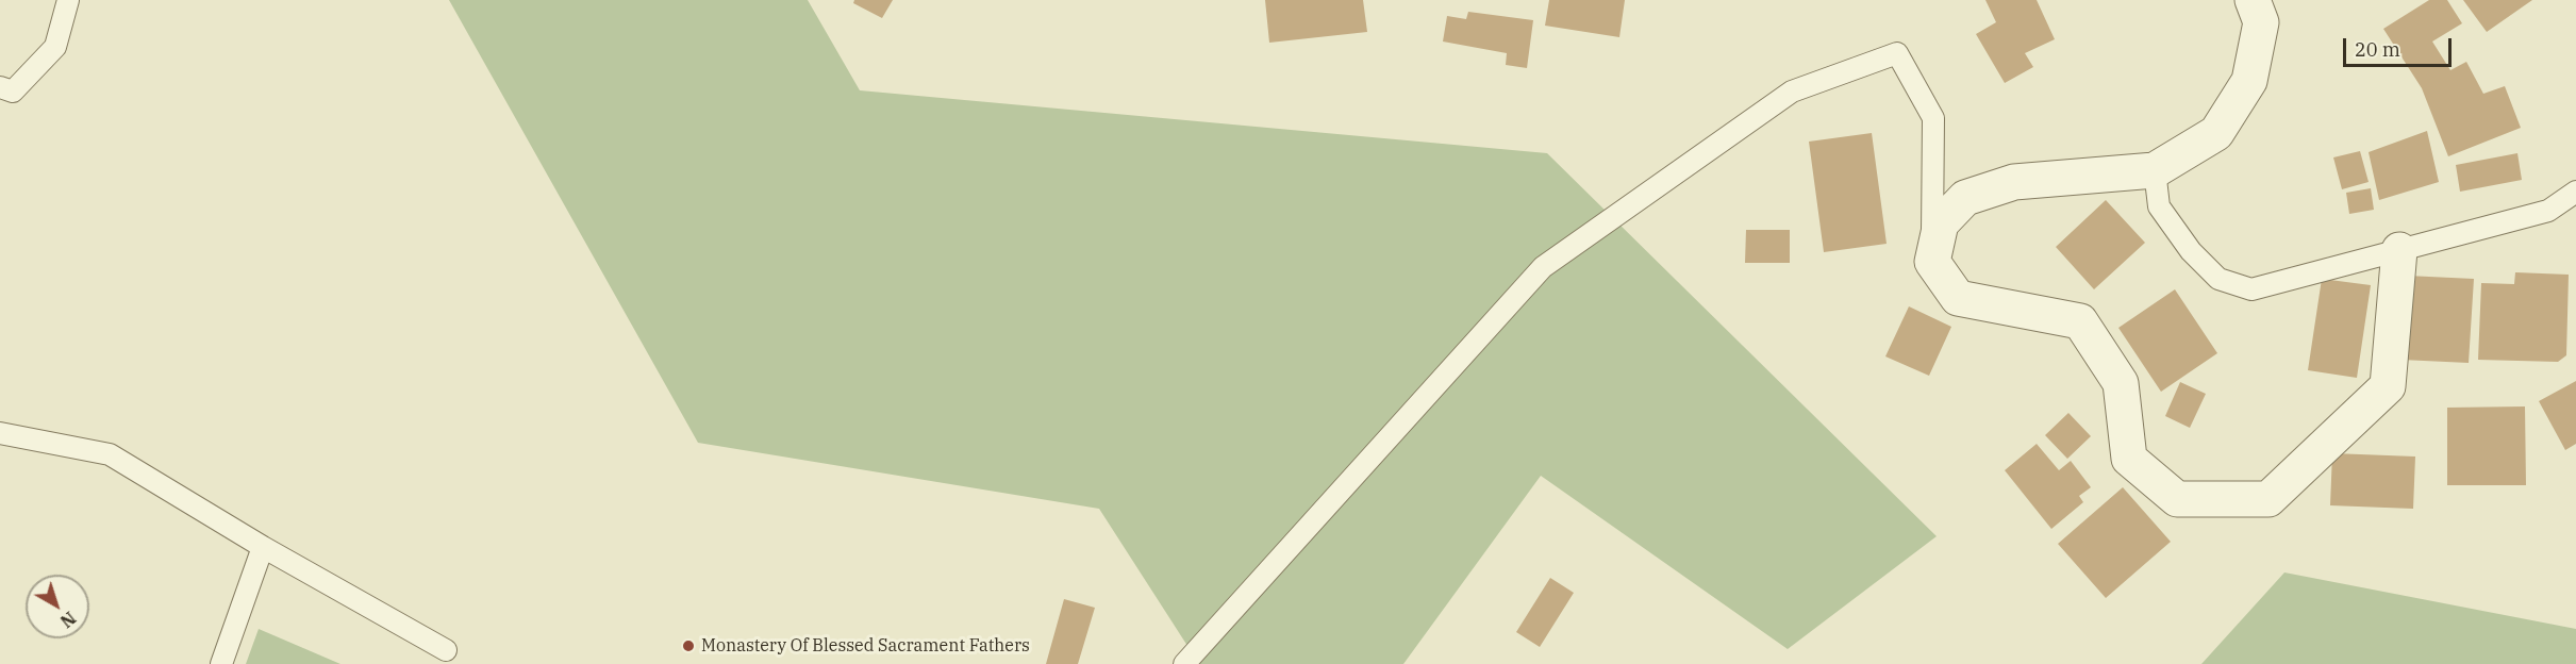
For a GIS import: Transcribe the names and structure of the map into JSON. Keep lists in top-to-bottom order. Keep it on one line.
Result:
{"places":["Monastery Of Blessed Sacrament Fathers"],"scale_bar":"20 m","north":"bottom right"}
